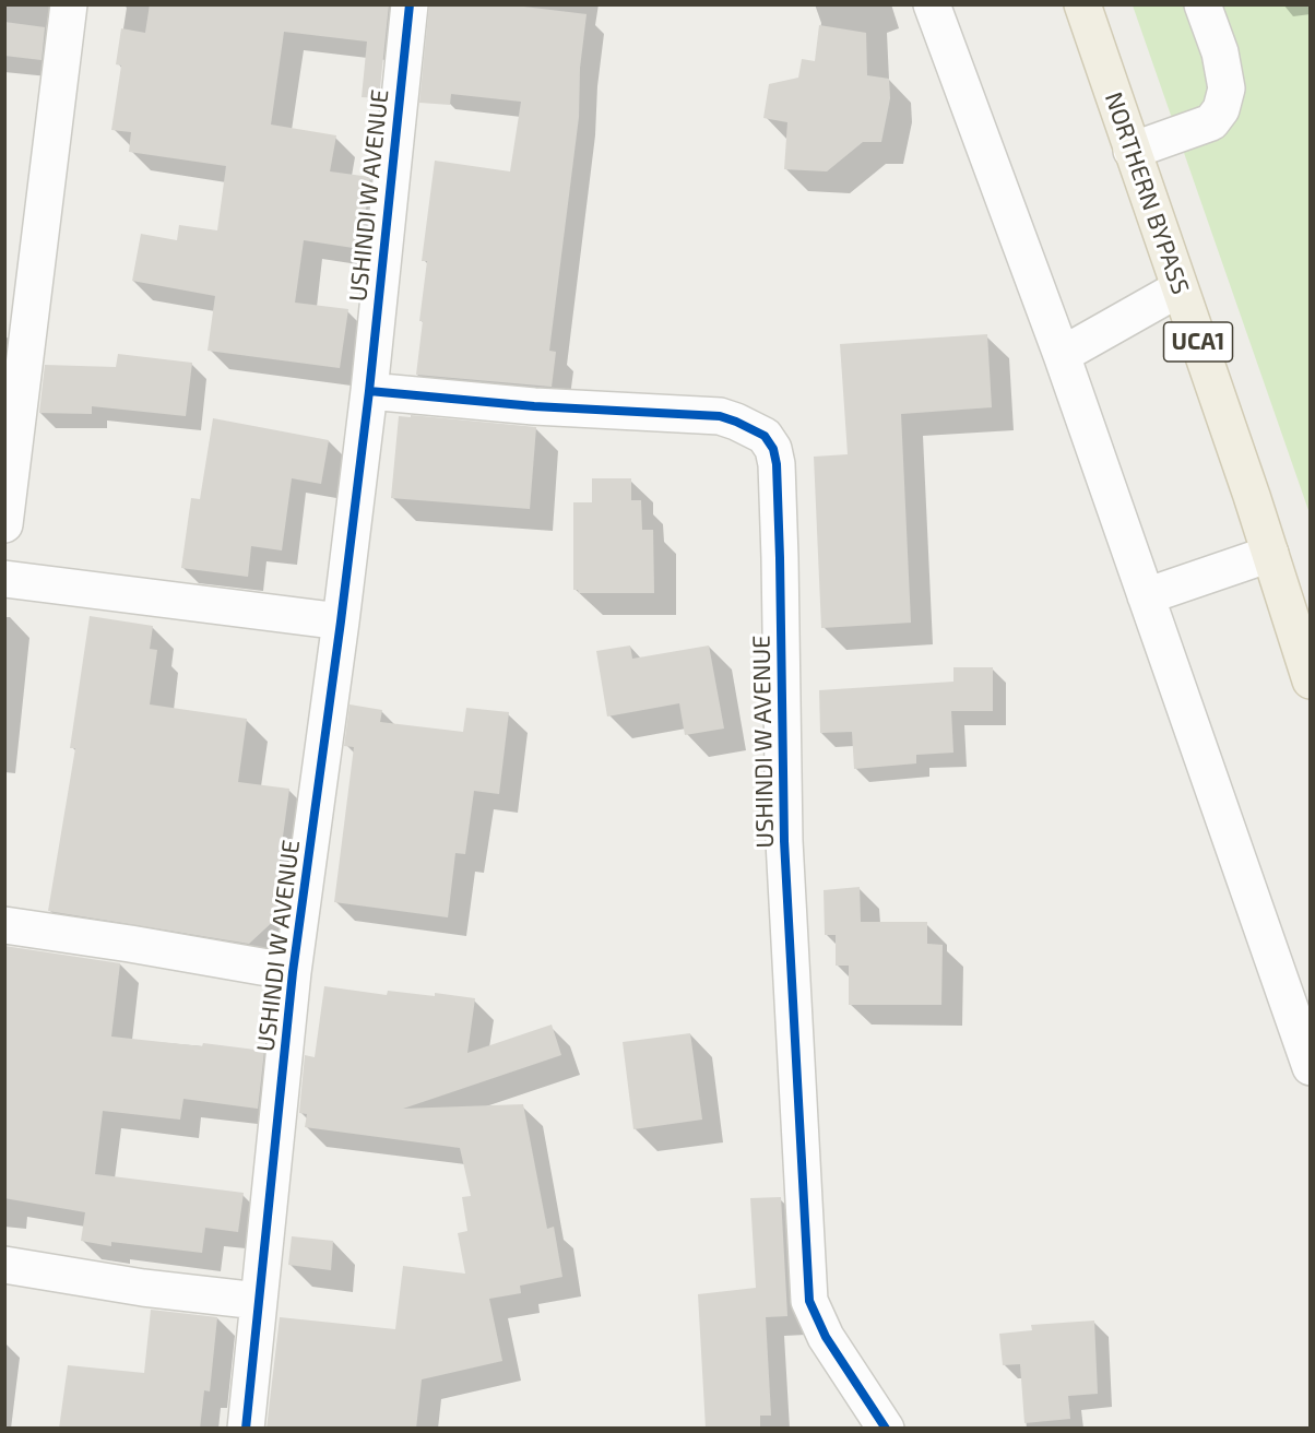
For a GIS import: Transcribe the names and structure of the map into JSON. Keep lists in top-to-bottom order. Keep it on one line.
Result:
{"streets":{"main road":["NORTHERN BYPASS","UCA1"],"street":["USHINDI W AVENUE"]}}
